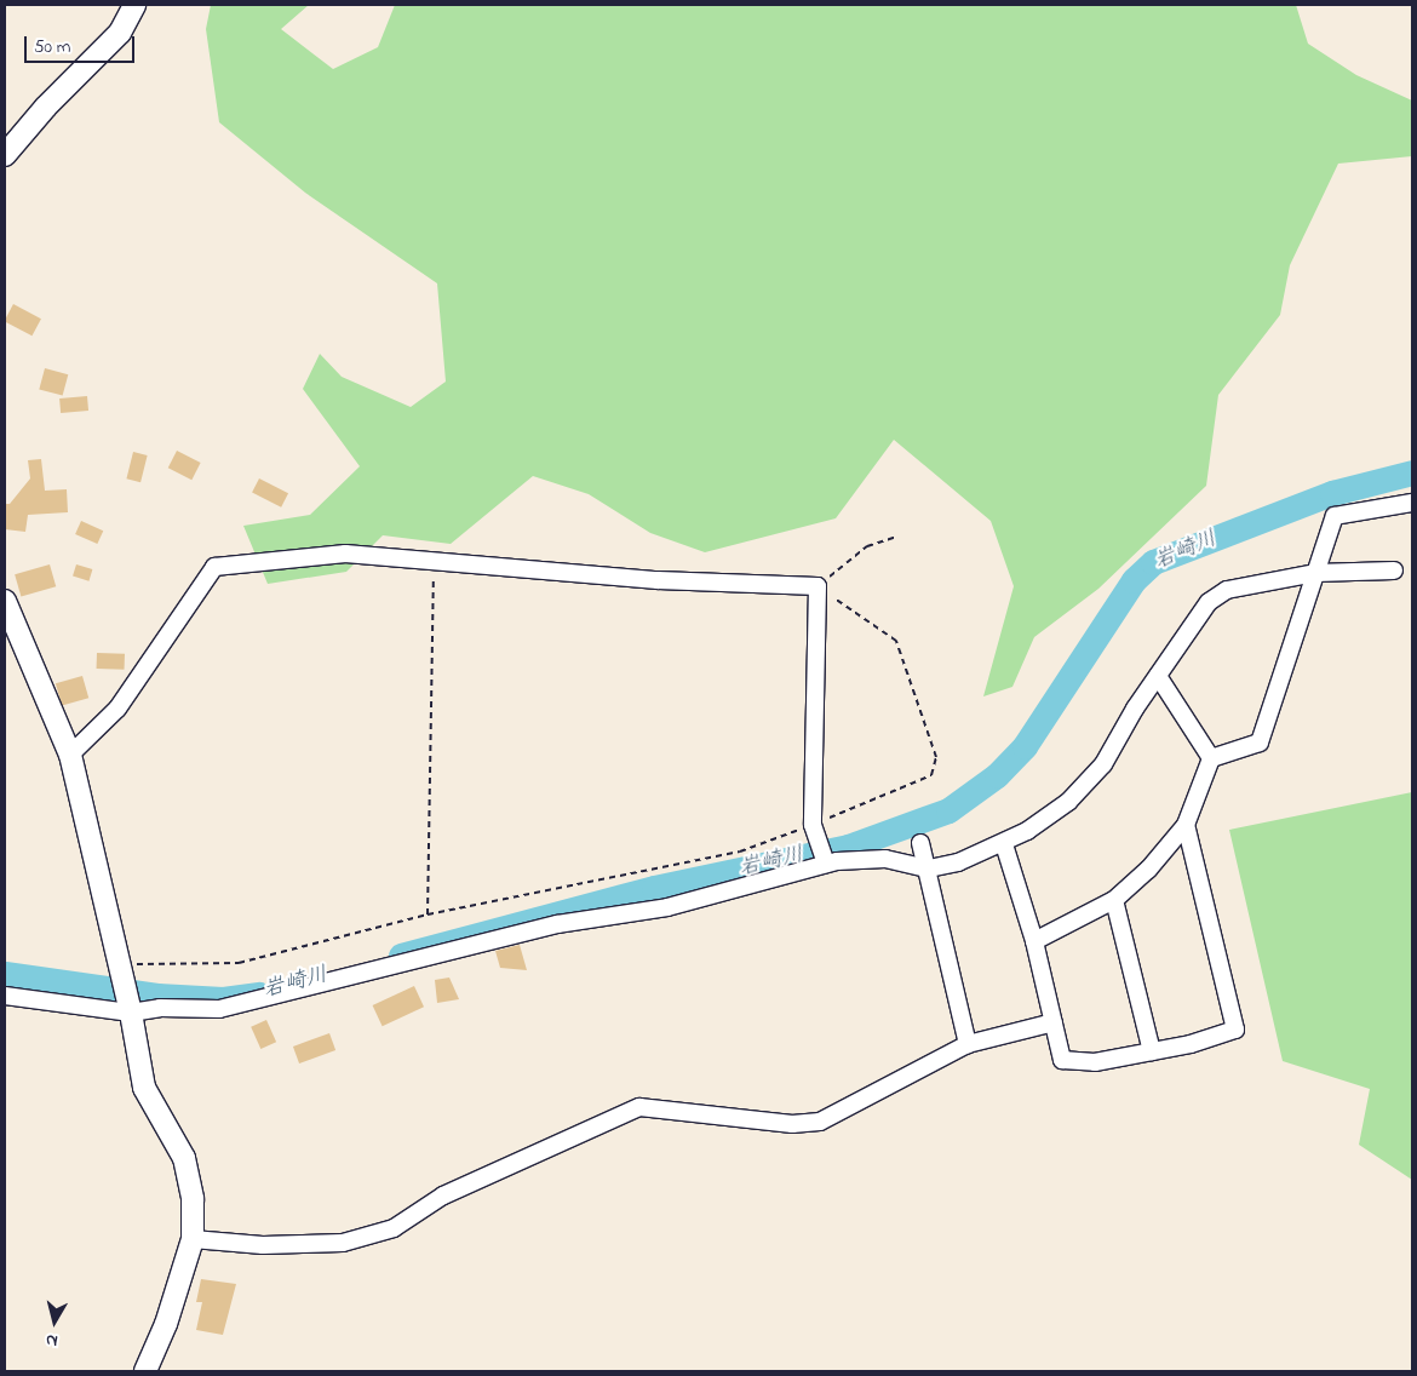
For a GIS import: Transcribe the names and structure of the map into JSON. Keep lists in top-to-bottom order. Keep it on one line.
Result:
{"water":["岩崎川"],"scale_bar":"50 m","north":"bottom"}
